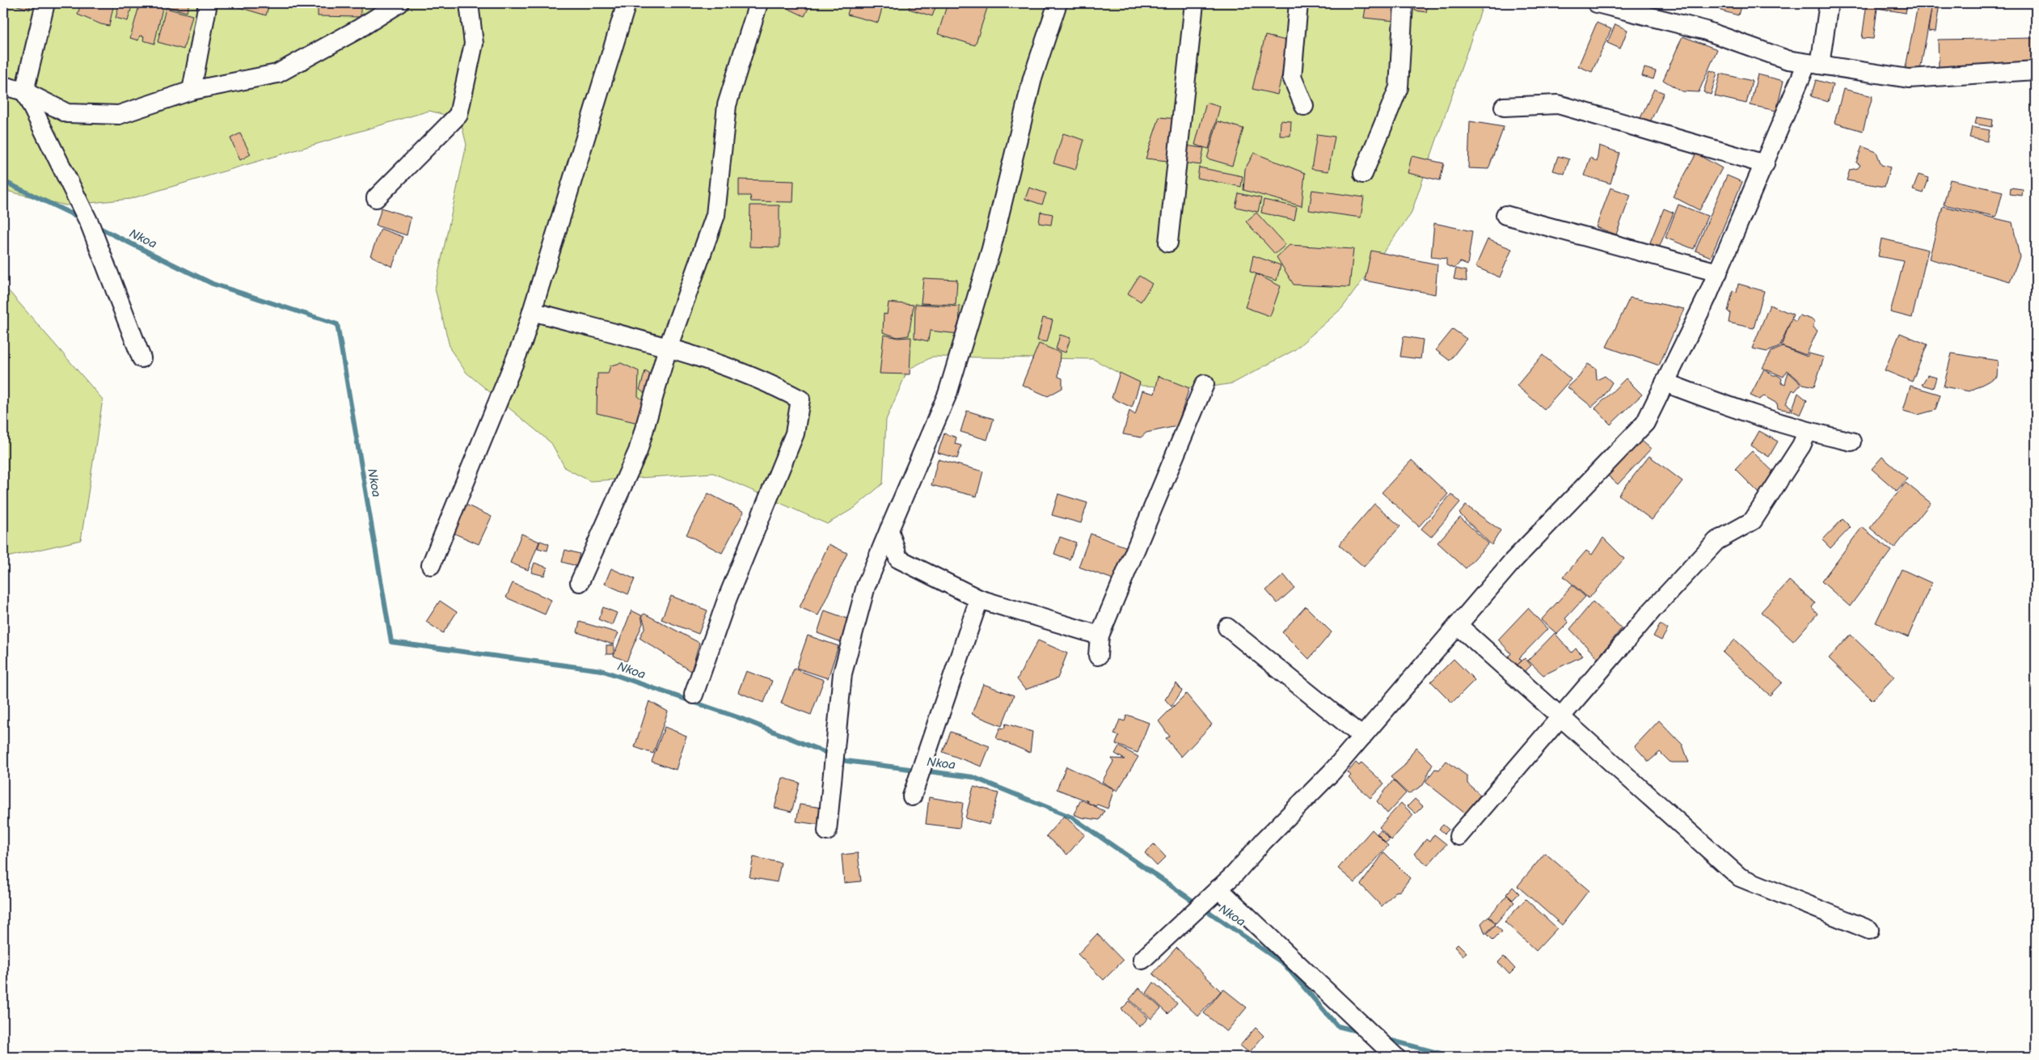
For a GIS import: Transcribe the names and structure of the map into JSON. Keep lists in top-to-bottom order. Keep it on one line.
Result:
{"water":["Nkoa"]}
